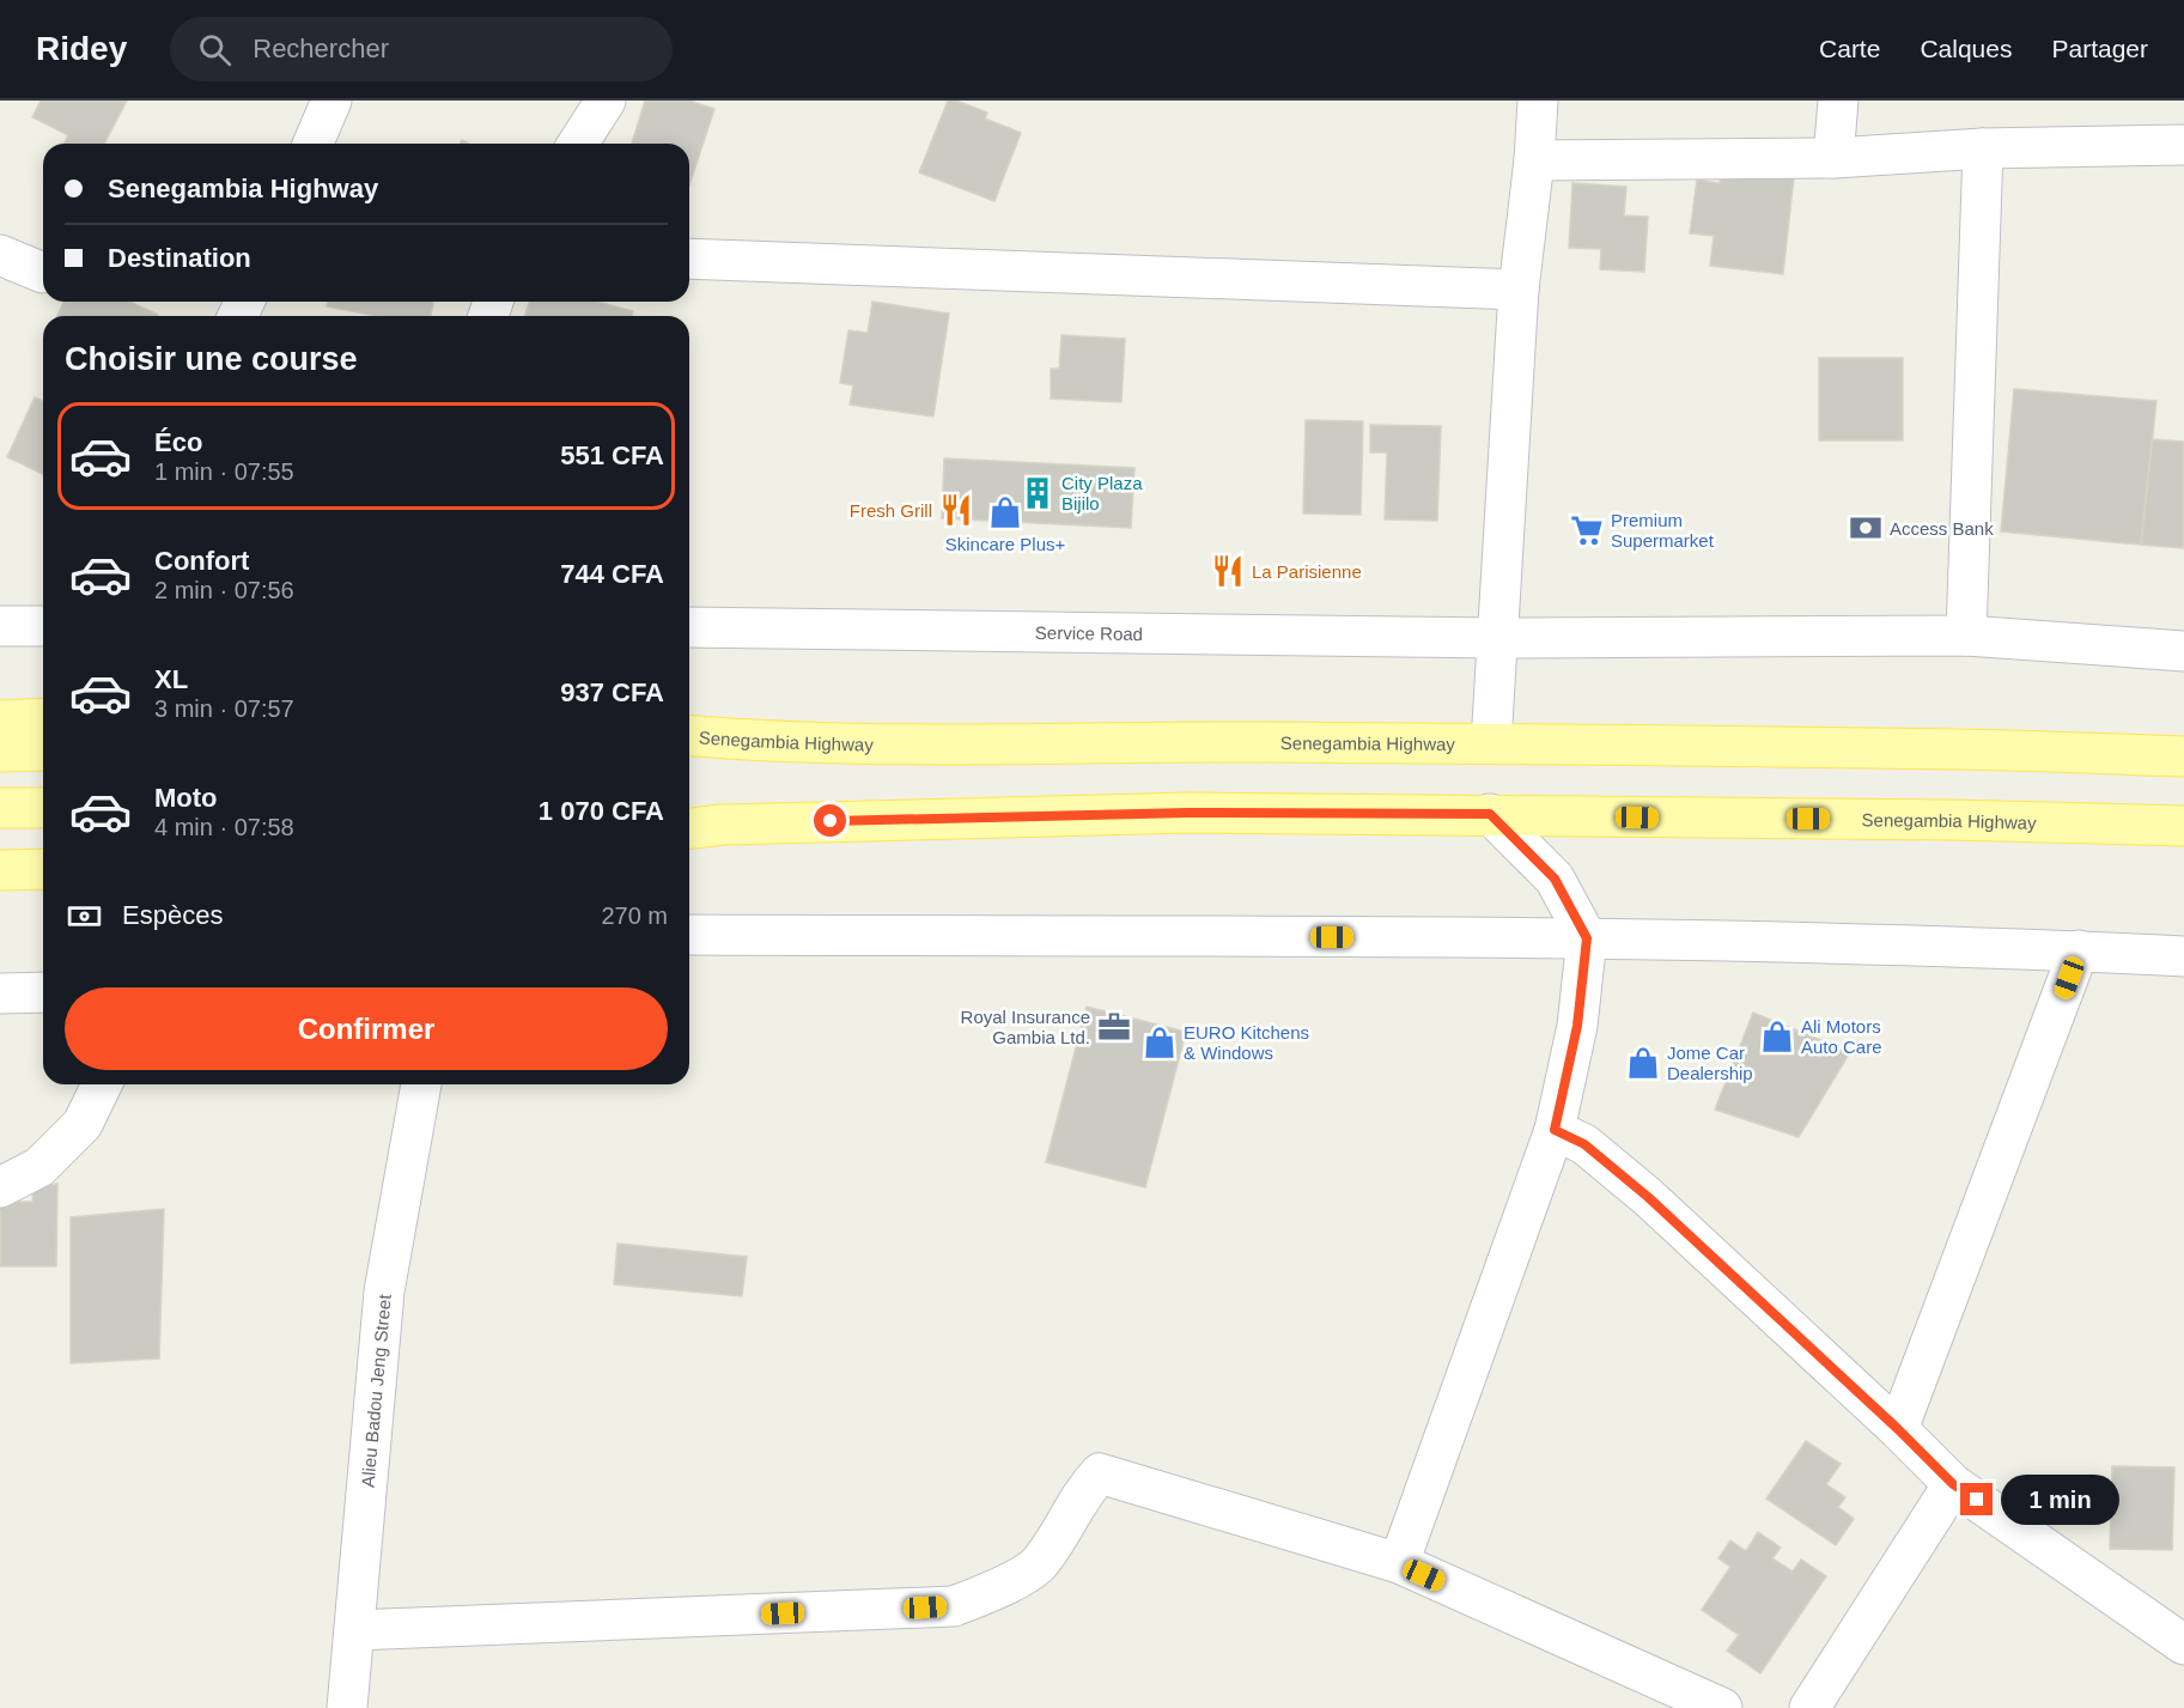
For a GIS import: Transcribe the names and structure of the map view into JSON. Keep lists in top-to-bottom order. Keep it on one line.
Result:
{"streets":{"main road":["Senegambia Highway"],"street":["Service Road","Alieu Badou Jeng Street"]},"places":{"building":["City Plaza Bijilo"],"restaurant":["Fresh Grill","La Parisienne"],"shop":["Skincare Plus+","Ali Motors Auto Care","EURO Kitchens & Windows","Jome Car Dealership"],"bank":["Access Bank"],"supermarket":["Premium Supermarket"],"office":["Royal Insurance Gambia Ltd."]},"page":{"header":"Ridey","search":"Rechercher","nav":["Carte","Calques","Partager"],"banner":["Senegambia Highway","Destination"],"heading":"Choisir une course","list":[{"name":"Éco","note":"1 min · 07:55","value":"551 CFA"},{"name":"Confort","note":"2 min · 07:56","value":"744 CFA"},{"name":"XL","note":"3 min · 07:57","value":"937 CFA"},{"name":"Moto","note":"4 min · 07:58","value":"1 070 CFA"}],"pay":["Espèces","270 m"],"buttons":"Confirmer","bubble":"1 min"}}
